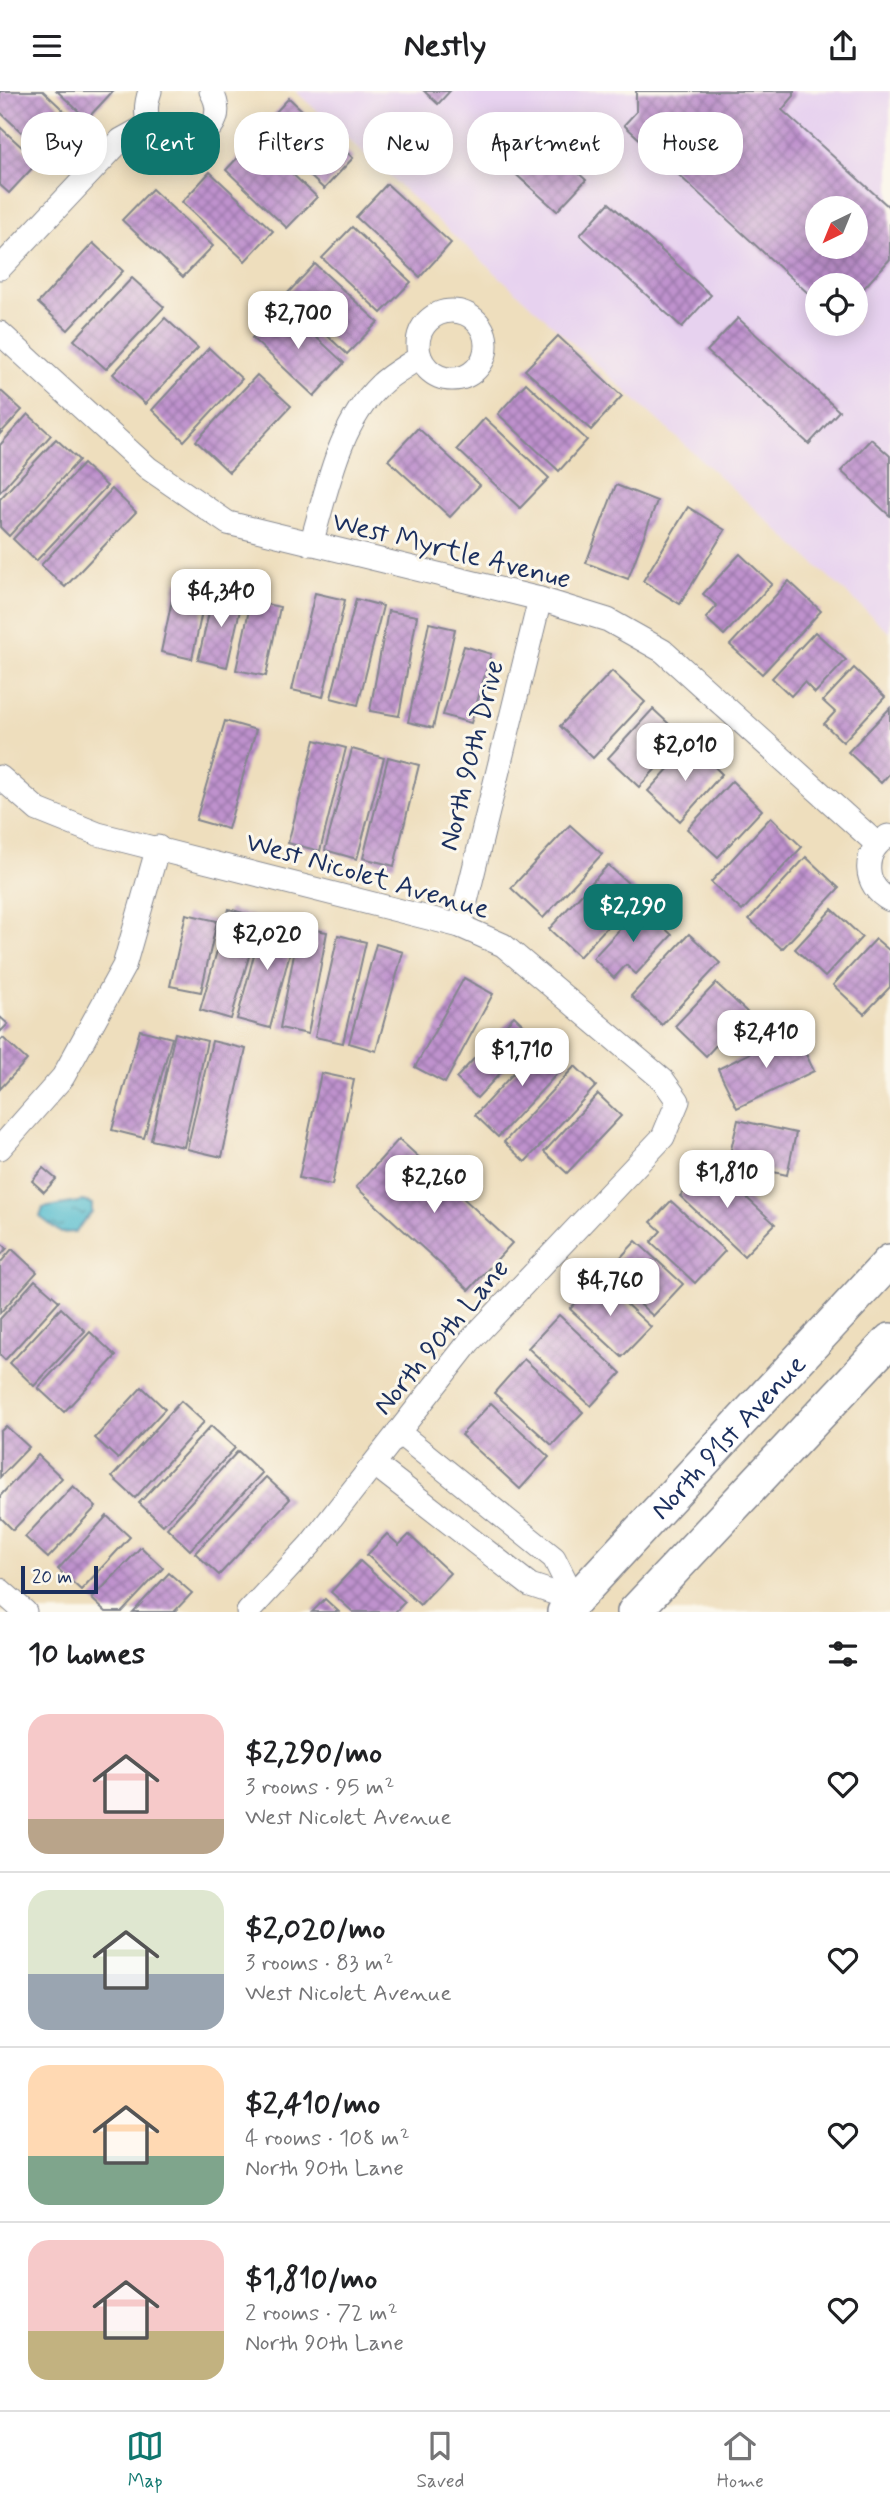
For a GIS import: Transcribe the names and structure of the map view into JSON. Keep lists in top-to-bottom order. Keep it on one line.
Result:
{"streets":{"main road":["North 91st Avenue"],"street":["West Myrtle Avenue","North 90th Drive","West Nicolet Avenue","North 90th Lane"]},"crossings":[["West Myrtle Avenue","North 90th Drive"],["North 90th Drive","West Nicolet Avenue"],["West Nicolet Avenue","North 90th Lane"]],"scale_bar":"20 m","north":"bottom left","page":{"header":"Nestly","chip":["Buy","Rent","Filters","New","Apartment","House"],"price":["$2,700","$4,340","$2,010","$2,290","$2,020","$2,410","$1,710","$1,810","$2,260","$4,760"],"scale":"20 m","heading":"10 homes","list":[{"name":"$2,290/mo","note":"3 rooms · 95 m² · West Nicolet Avenue"},{"name":"$2,020/mo","note":"3 rooms · 83 m² · West Nicolet Avenue"},{"name":"$2,410/mo","note":"4 rooms · 108 m² · North 90th Lane"},{"name":"$1,810/mo","note":"2 rooms · 72 m² · North 90th Lane"}],"tabs":["Map","Saved","Home"]}}
